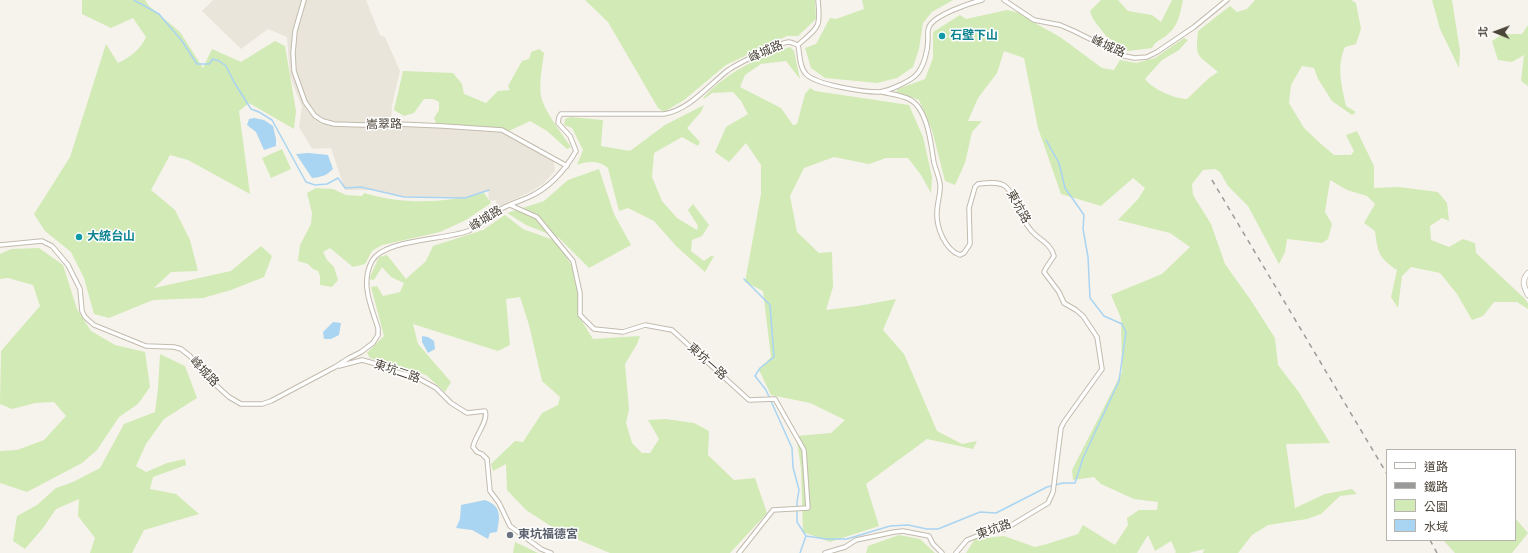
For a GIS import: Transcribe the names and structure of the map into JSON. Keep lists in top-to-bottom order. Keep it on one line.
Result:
{"streets":{"street":["峰城路","嵩翠路","東坑路","東坑一路","東坑二路"]},"crossings":[["峰城路","嵩翠路"],["峰城路","東坑路"],["峰城路","東坑一路"],["峰城路","東坑二路"]],"places":["石壁下山","大統台山","東坑福德宮"],"legend":["道路","鐵路","公園","水域"],"north":"left"}
